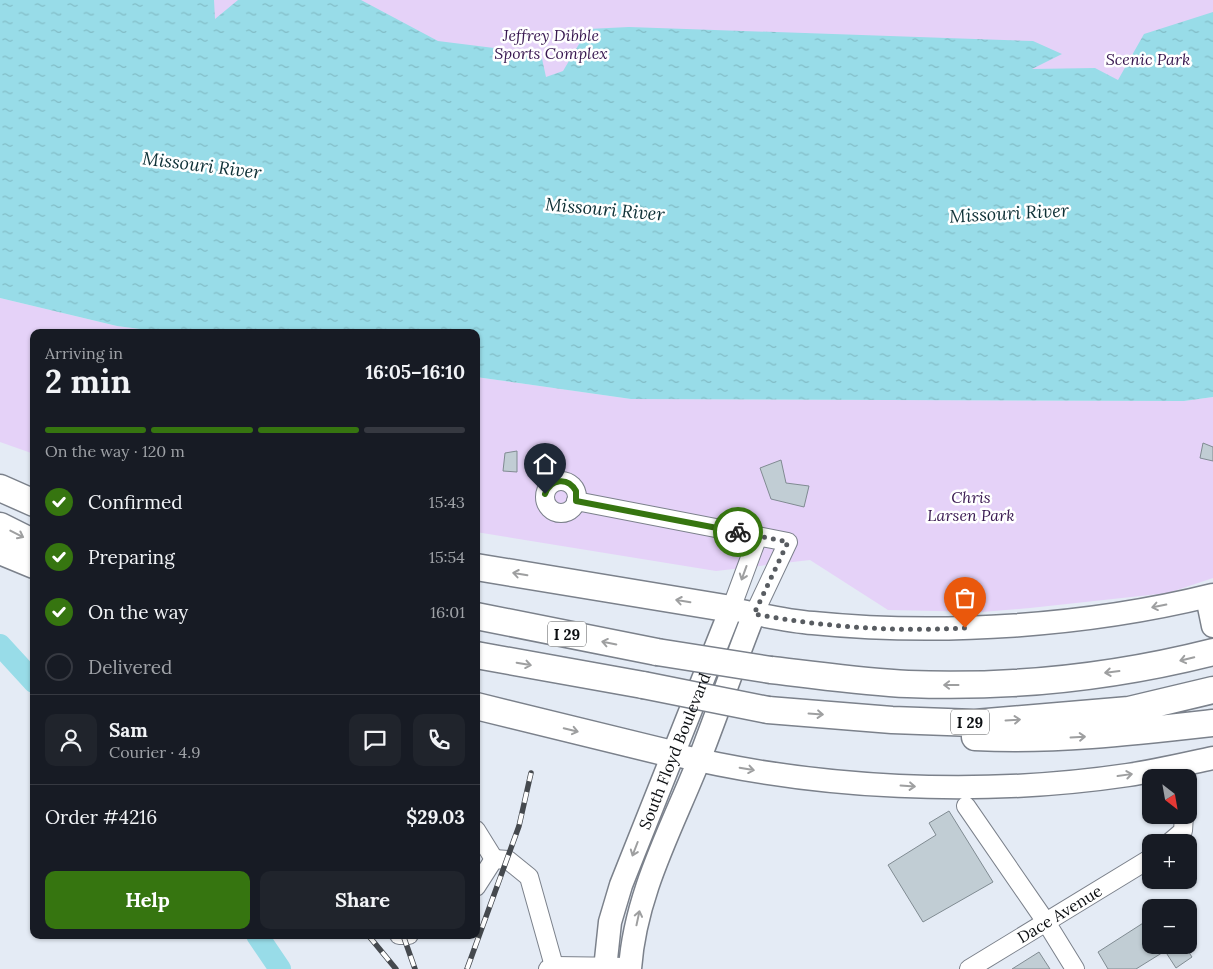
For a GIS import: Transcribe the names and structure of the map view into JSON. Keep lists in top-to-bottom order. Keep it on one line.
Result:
{"streets":{"highway":["I 29"],"main road":["South Floyd Boulevard"],"street":["Dace Avenue"]},"water":["Missouri River"],"parks":["Jeffrey Dibble Sports Complex","Scenic Park","Chris Larsen Park"],"north":"bottom right","page":{"heading":["2 min","Arriving in","16:05–16:10"],"panel":["Sam","Courier · 4.9","Order #4216","$29.03"],"bar":"On the way · 120 m","list":[["Confirmed","15:43"],["Preparing","15:54"],["On the way","16:01"],"Delivered"],"map_buttons":["+","−"],"buttons":["Help","Share"]}}
